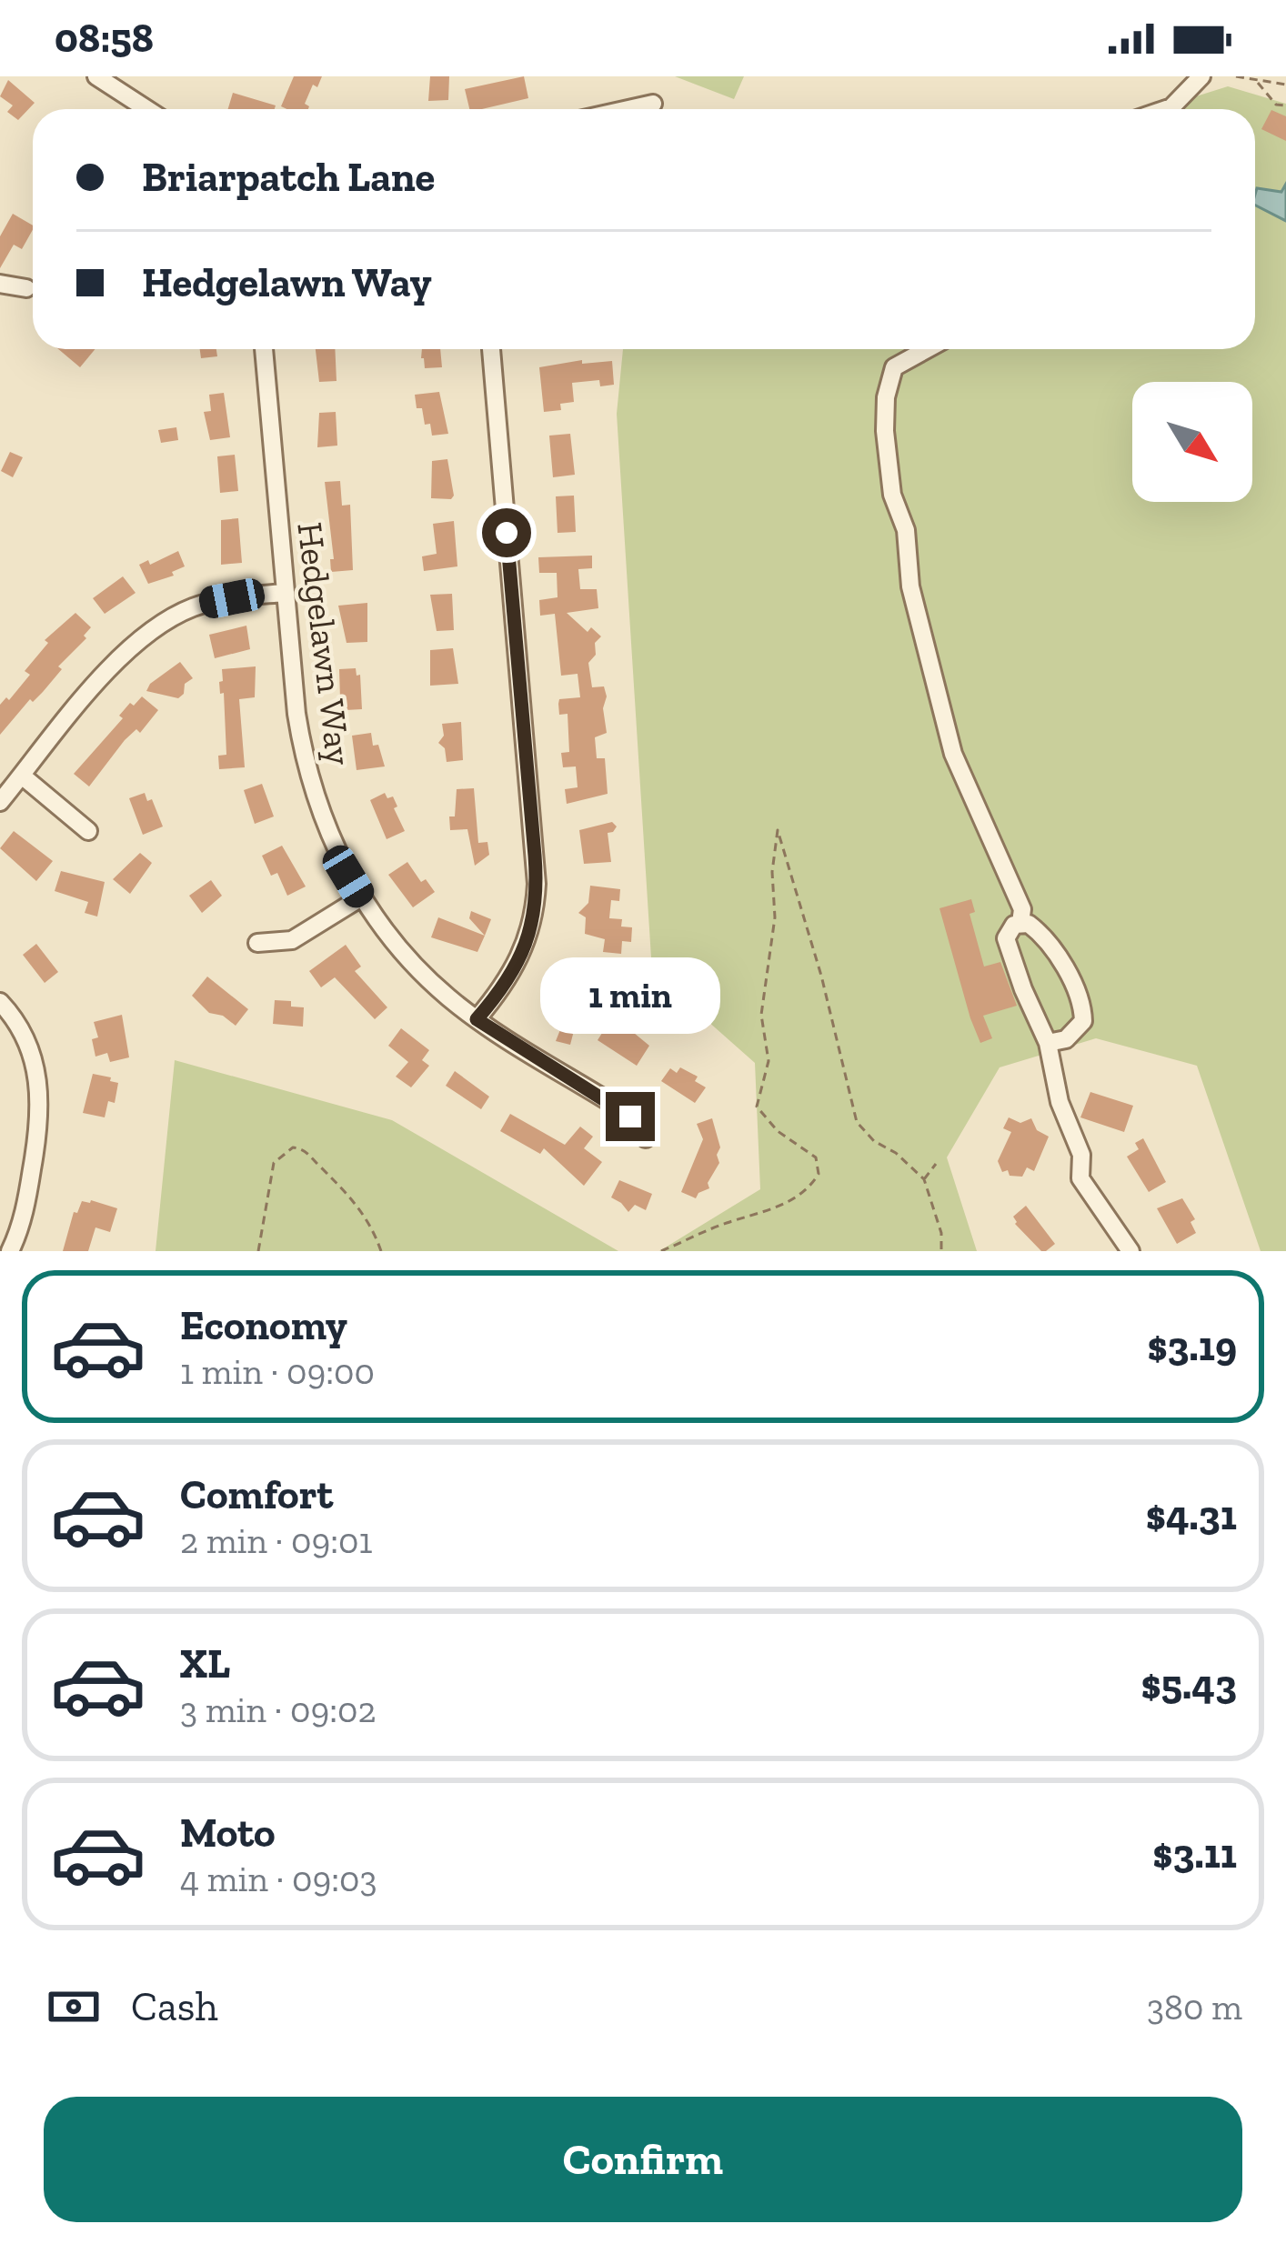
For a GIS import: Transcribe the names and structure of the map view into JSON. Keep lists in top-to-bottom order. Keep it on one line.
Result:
{"streets":{"street":["Hedgelawn Way"]},"north":"bottom right","page":{"status":"08:58","banner":["Briarpatch Lane","Hedgelawn Way"],"bubble":"1 min","list":[{"name":"Economy","note":"1 min · 09:00","value":"$3.19"},{"name":"Comfort","note":"2 min · 09:01","value":"$4.31"},{"name":"XL","note":"3 min · 09:02","value":"$5.43"},{"name":"Moto","note":"4 min · 09:03","value":"$3.11"}],"pay":["Cash","380 m"],"buttons":"Confirm"}}
